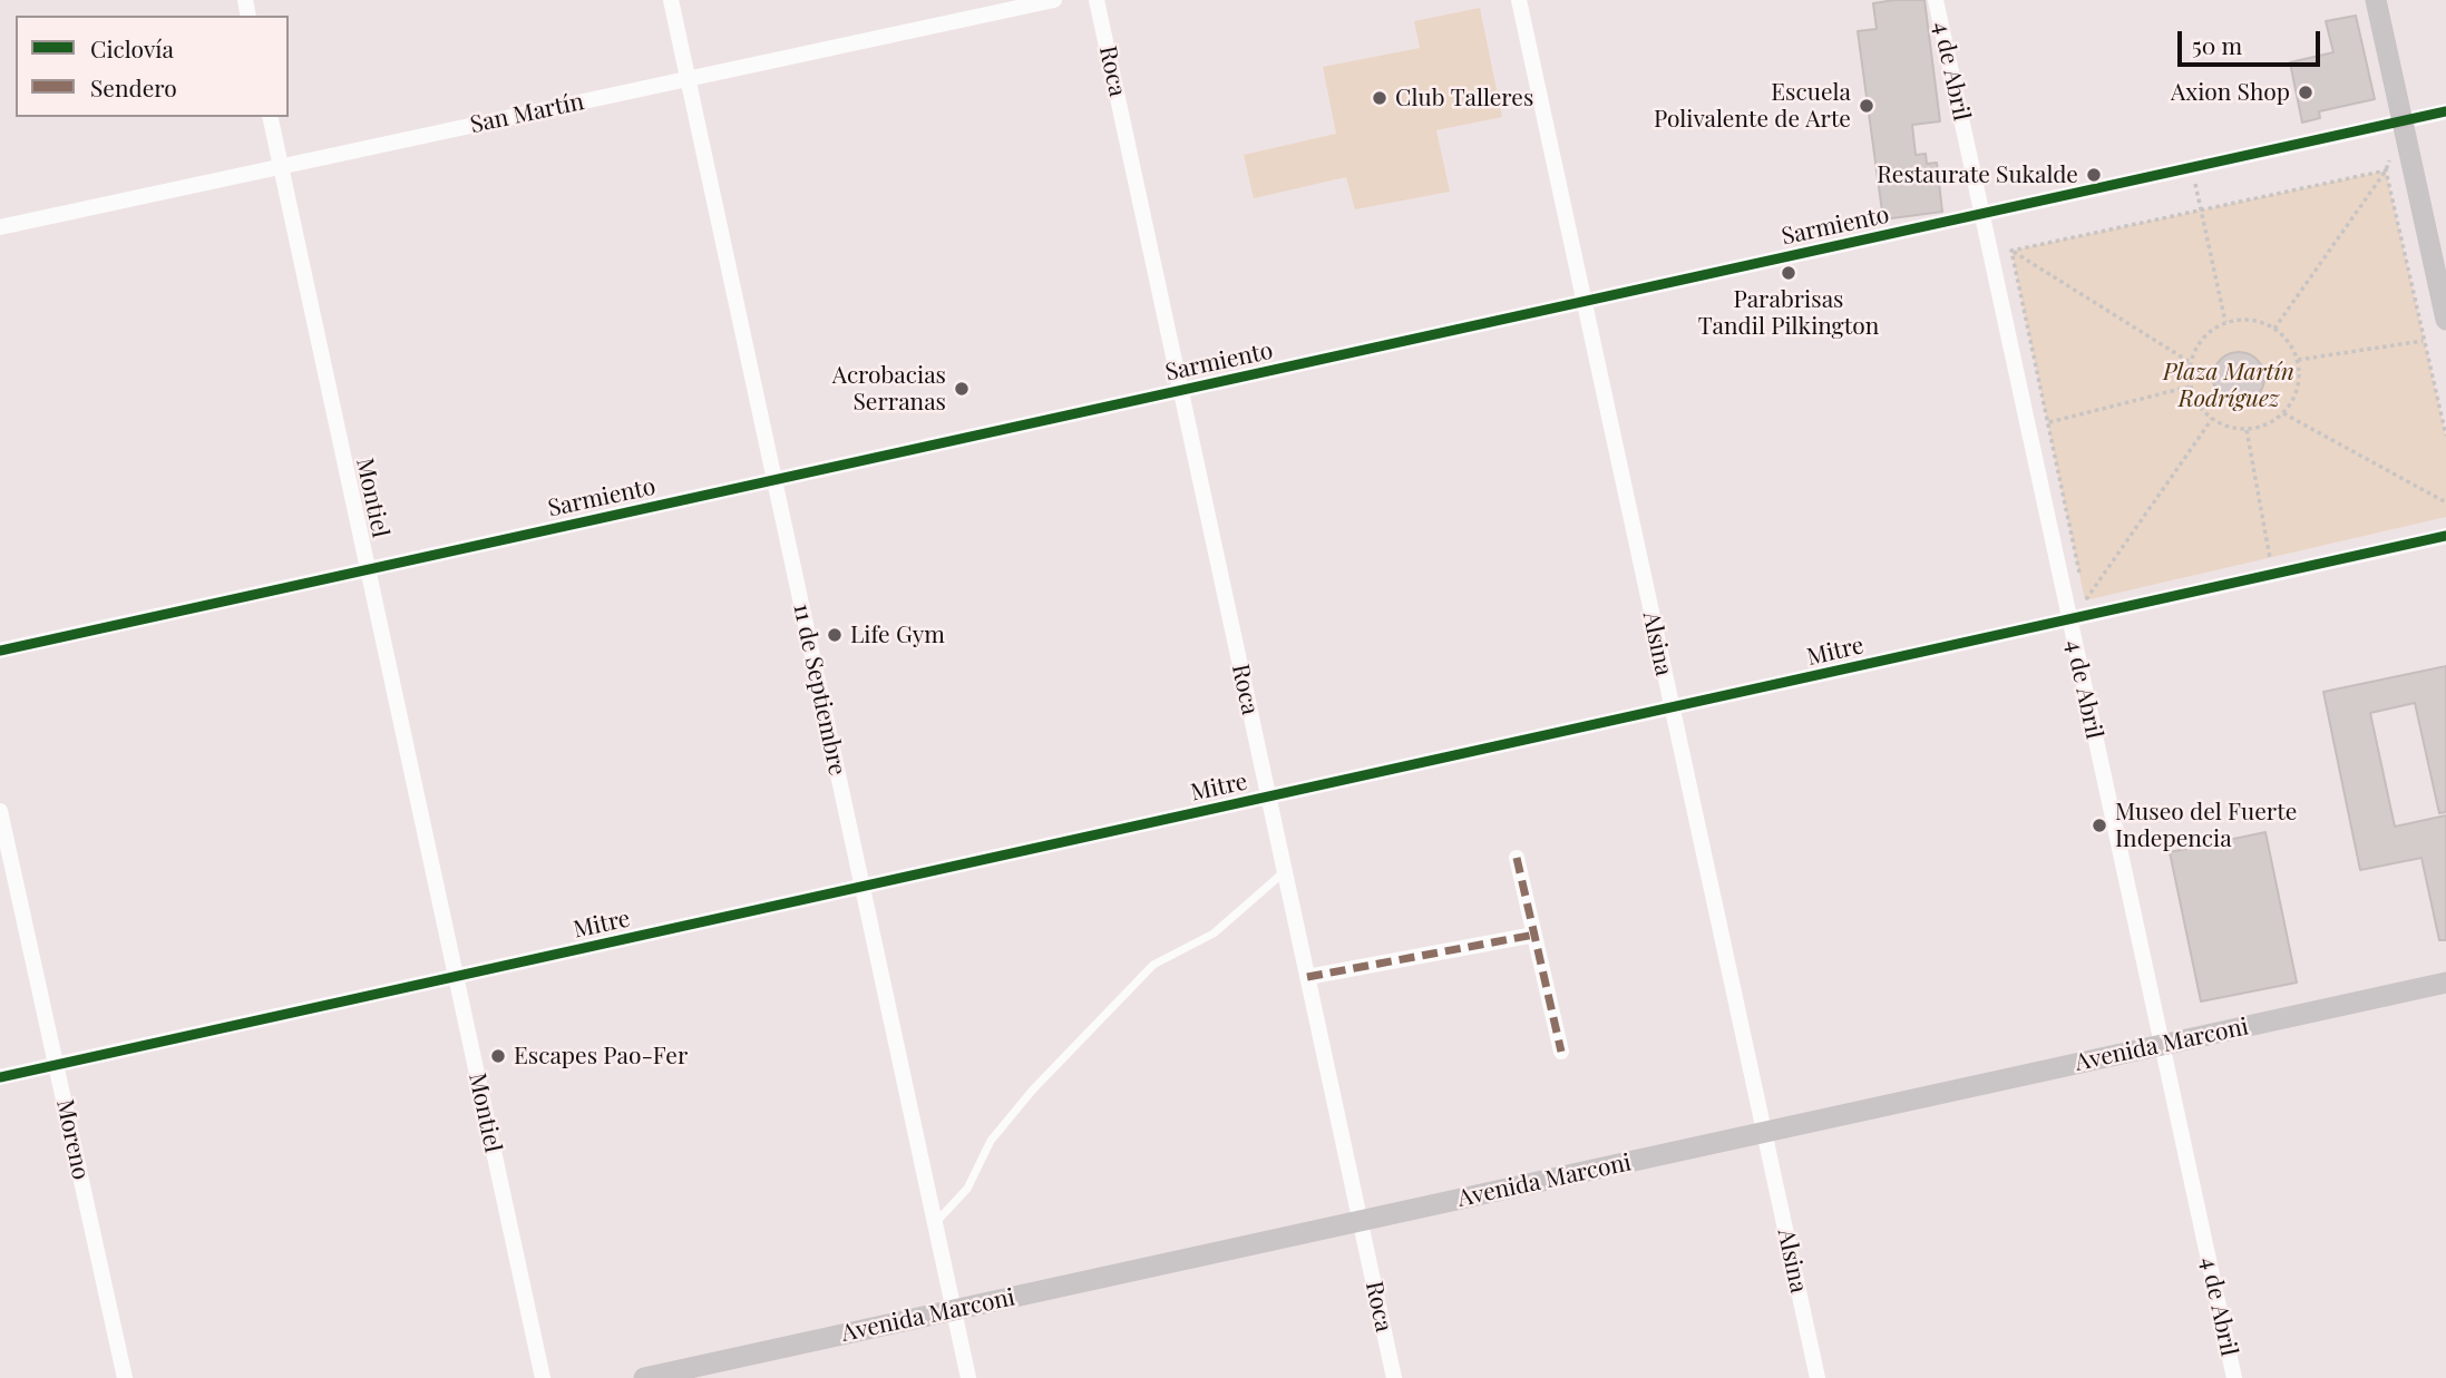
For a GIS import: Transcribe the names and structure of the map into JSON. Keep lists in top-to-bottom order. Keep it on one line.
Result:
{"streets":{"main road":["Avenida Marconi"],"street":["Roca","4 de Abril","San Martín","Sarmiento","Montiel","Alsina","Mitre","11 de Septiembre","Moreno"]},"crossings":[["Roca","Sarmiento"],["Roca","Mitre"],["Roca","Avenida Marconi"],["4 de Abril","Sarmiento"],["4 de Abril","Mitre"],["4 de Abril","Avenida Marconi"],["San Martín","Montiel"],["San Martín","11 de Septiembre"],["Sarmiento","Montiel"],["Sarmiento","Alsina"],["Sarmiento","11 de Septiembre"],["Montiel","Mitre"],["Alsina","Mitre"],["Alsina","Avenida Marconi"],["Mitre","11 de Septiembre"],["Mitre","Moreno"],["11 de Septiembre","Avenida Marconi"]],"parks":["Plaza Martín Rodríguez"],"places":["Axion Shop","Club Talleres","Escuela Polivalente de Arte","Restaurate Sukalde","Parabrisas Tandil Pilkington","Acrobacias Serranas","Life Gym","Museo del Fuerte Indepencia","Escapes Pao-Fer"],"legend":["Ciclovía","Sendero"],"scale_bar":"50 m"}
